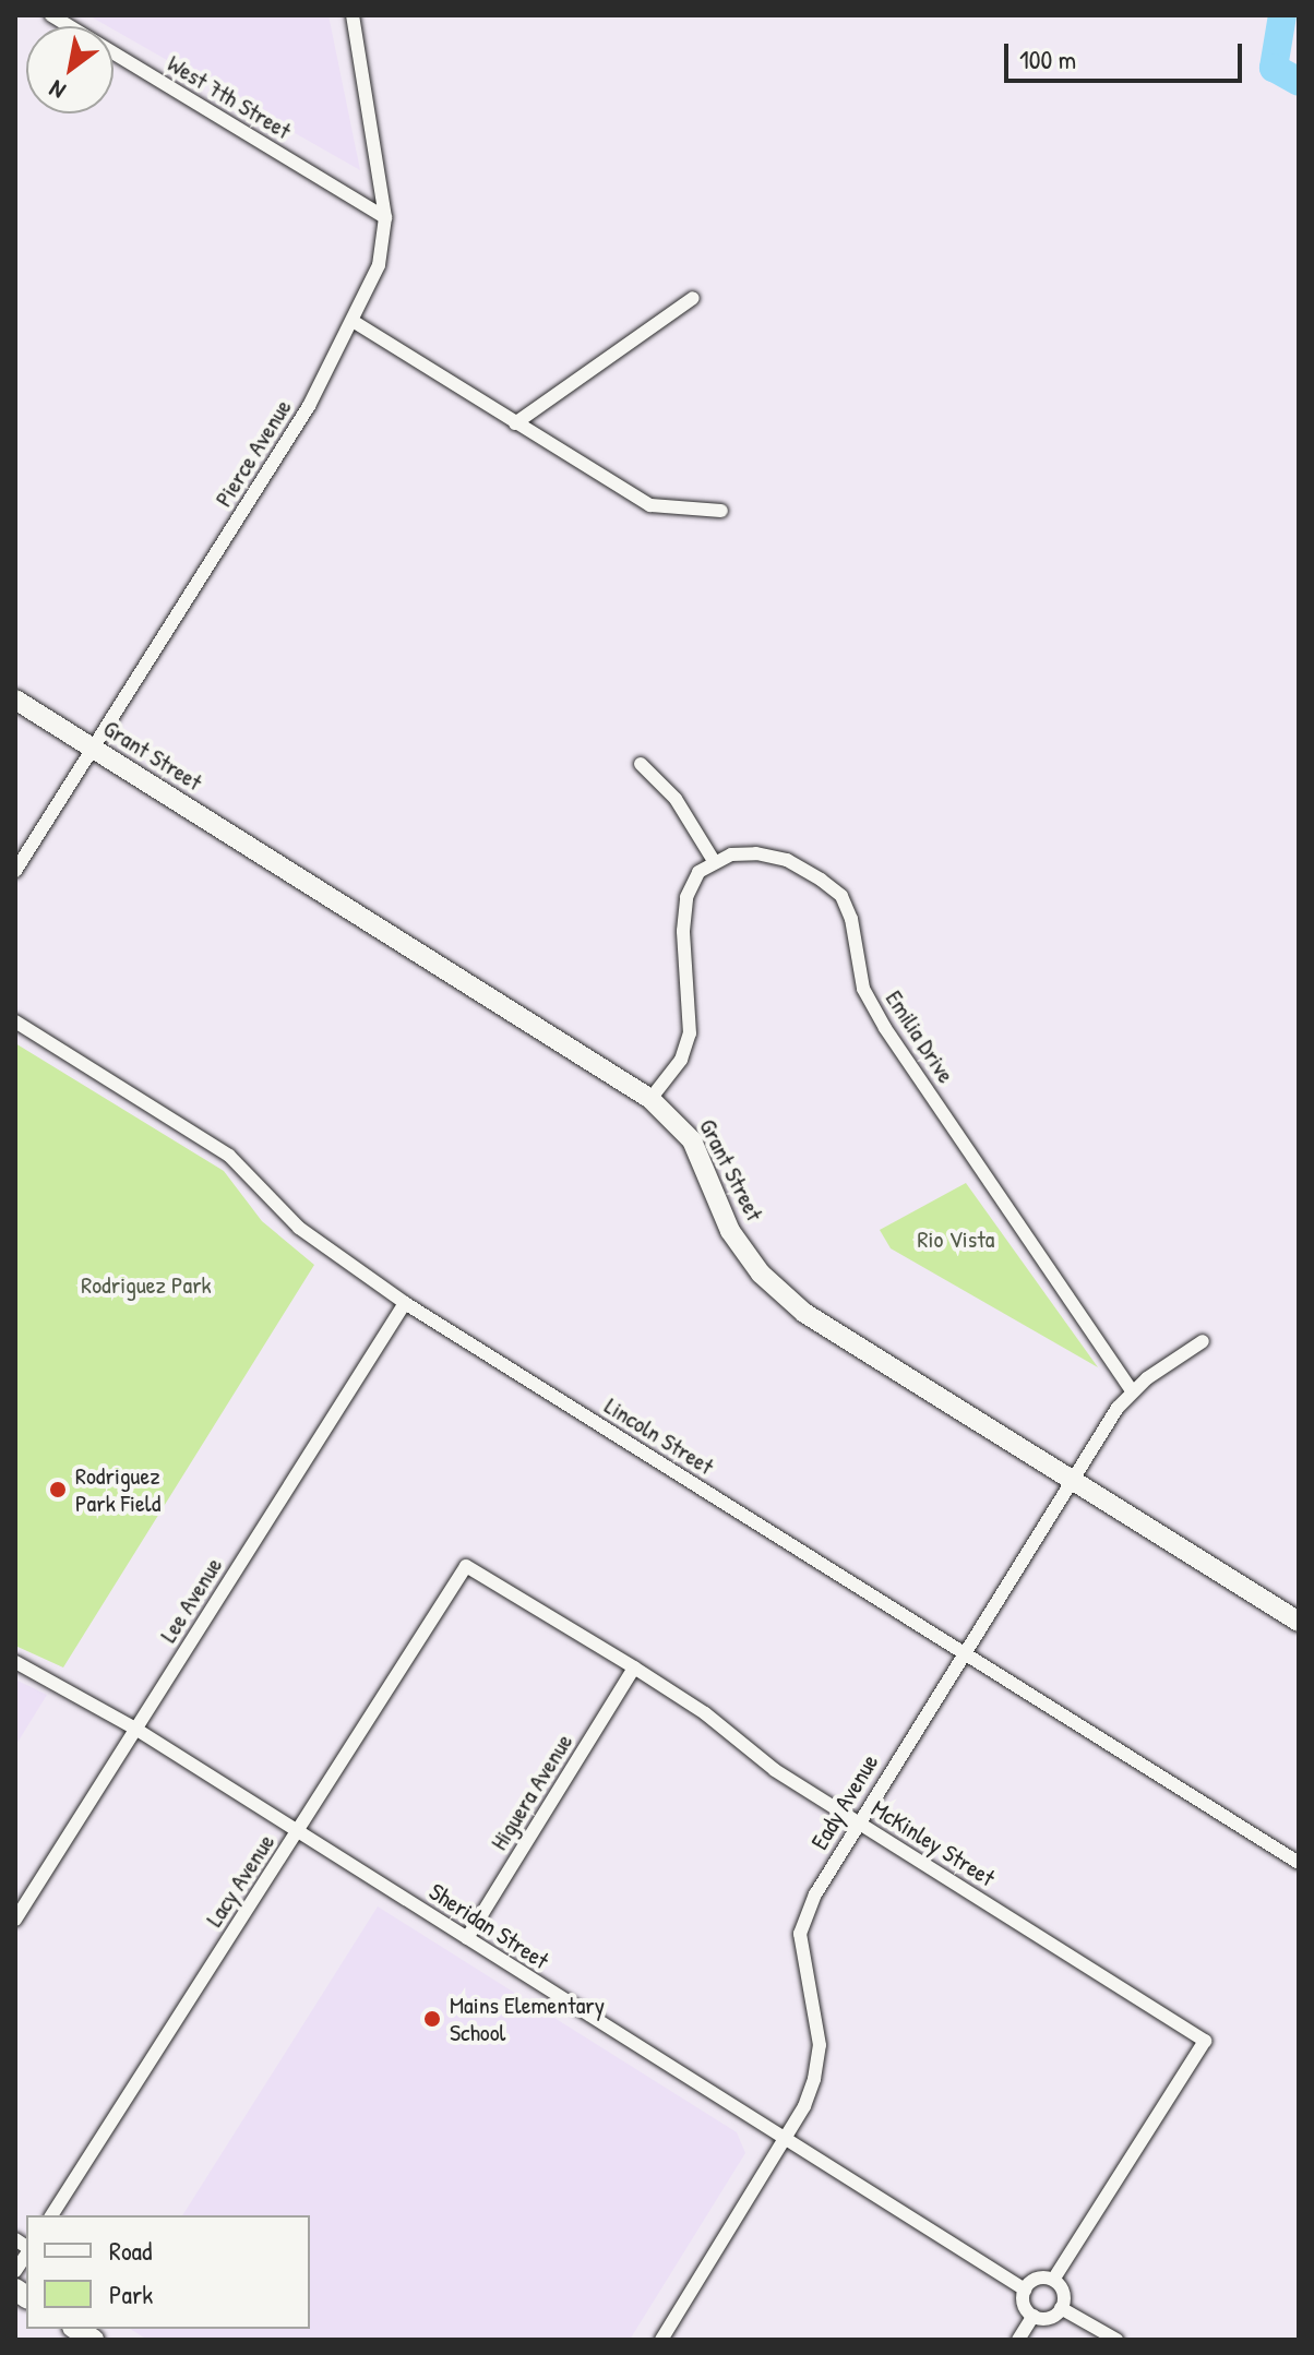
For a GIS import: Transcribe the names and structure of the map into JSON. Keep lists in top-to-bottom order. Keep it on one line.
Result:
{"streets":{"street":["West 7th Street","Pierce Avenue","Grant Street","Emilia Drive","Lincoln Street","Lee Avenue","Higuera Avenue","Eady Avenue","McKinley Street","Lacy Avenue","Sheridan Street"]},"crossings":[["West 7th Street","Pierce Avenue"],["Pierce Avenue","Grant Street"],["Grant Street","Eady Avenue"],["Emilia Drive","Eady Avenue"],["Lincoln Street","Lee Avenue"],["Lincoln Street","Eady Avenue"],["Lee Avenue","Sheridan Street"],["Higuera Avenue","McKinley Street"],["Higuera Avenue","Sheridan Street"],["Eady Avenue","McKinley Street"],["Eady Avenue","Sheridan Street"],["McKinley Street","Lacy Avenue"],["McKinley Street","Sheridan Street"],["Lacy Avenue","Sheridan Street"]],"parks":["Rio Vista","Rodriguez Park"],"places":["Rodriguez Park Field","Mains Elementary School"],"legend":["Road","Park"],"scale_bar":"100 m","north":"bottom left"}
